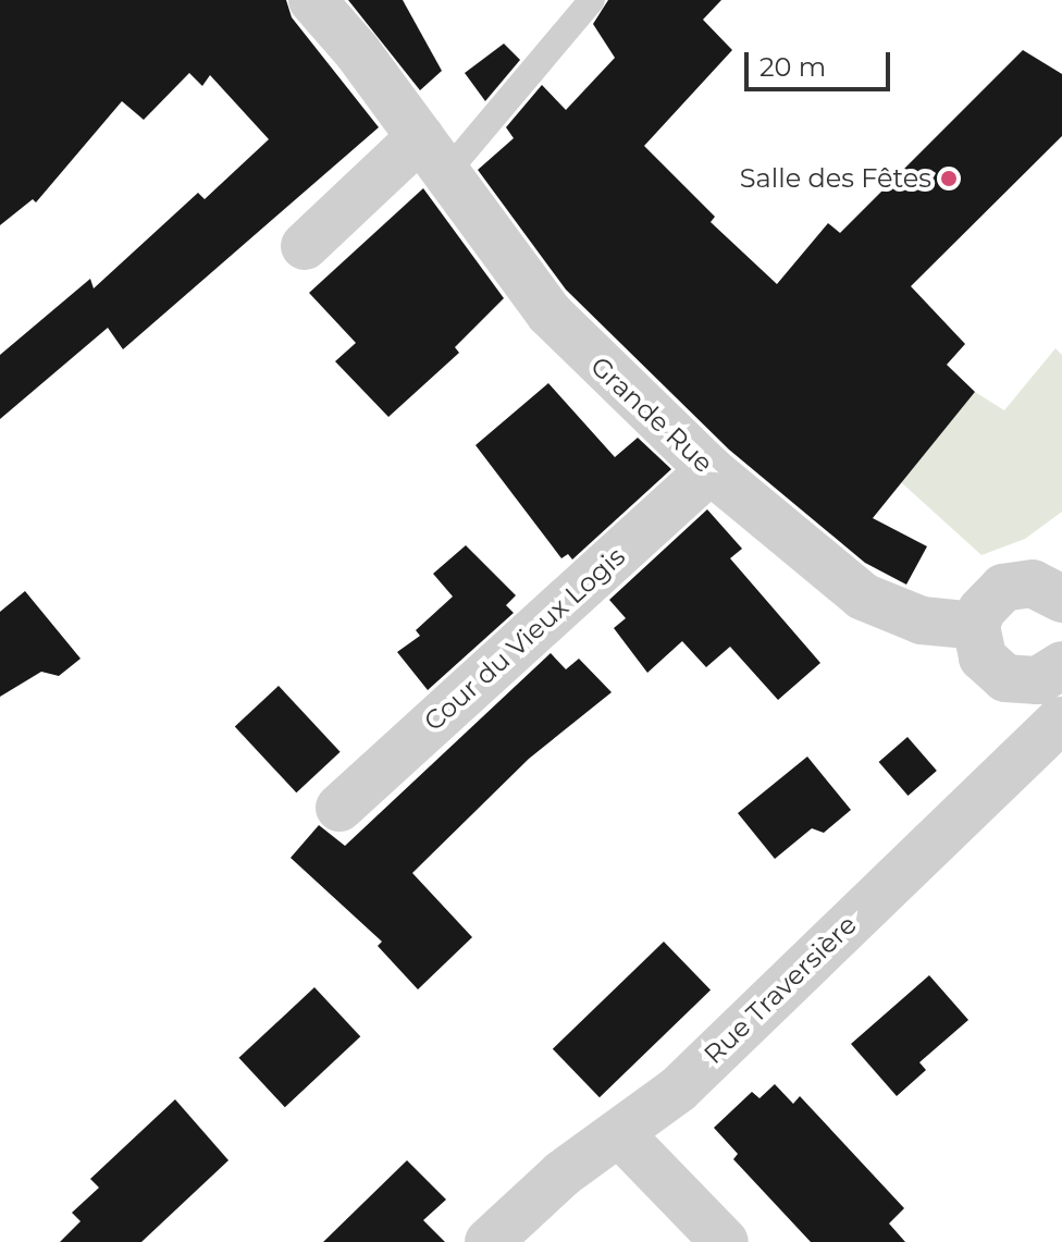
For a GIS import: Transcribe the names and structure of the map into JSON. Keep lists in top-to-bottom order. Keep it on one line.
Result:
{"streets":{"street":["Grande Rue","Cour du Vieux Logis","Rue Traversière"]},"crossings":[["Grande Rue","Cour du Vieux Logis"]],"places":["Salle des Fêtes"],"scale_bar":"20 m"}
